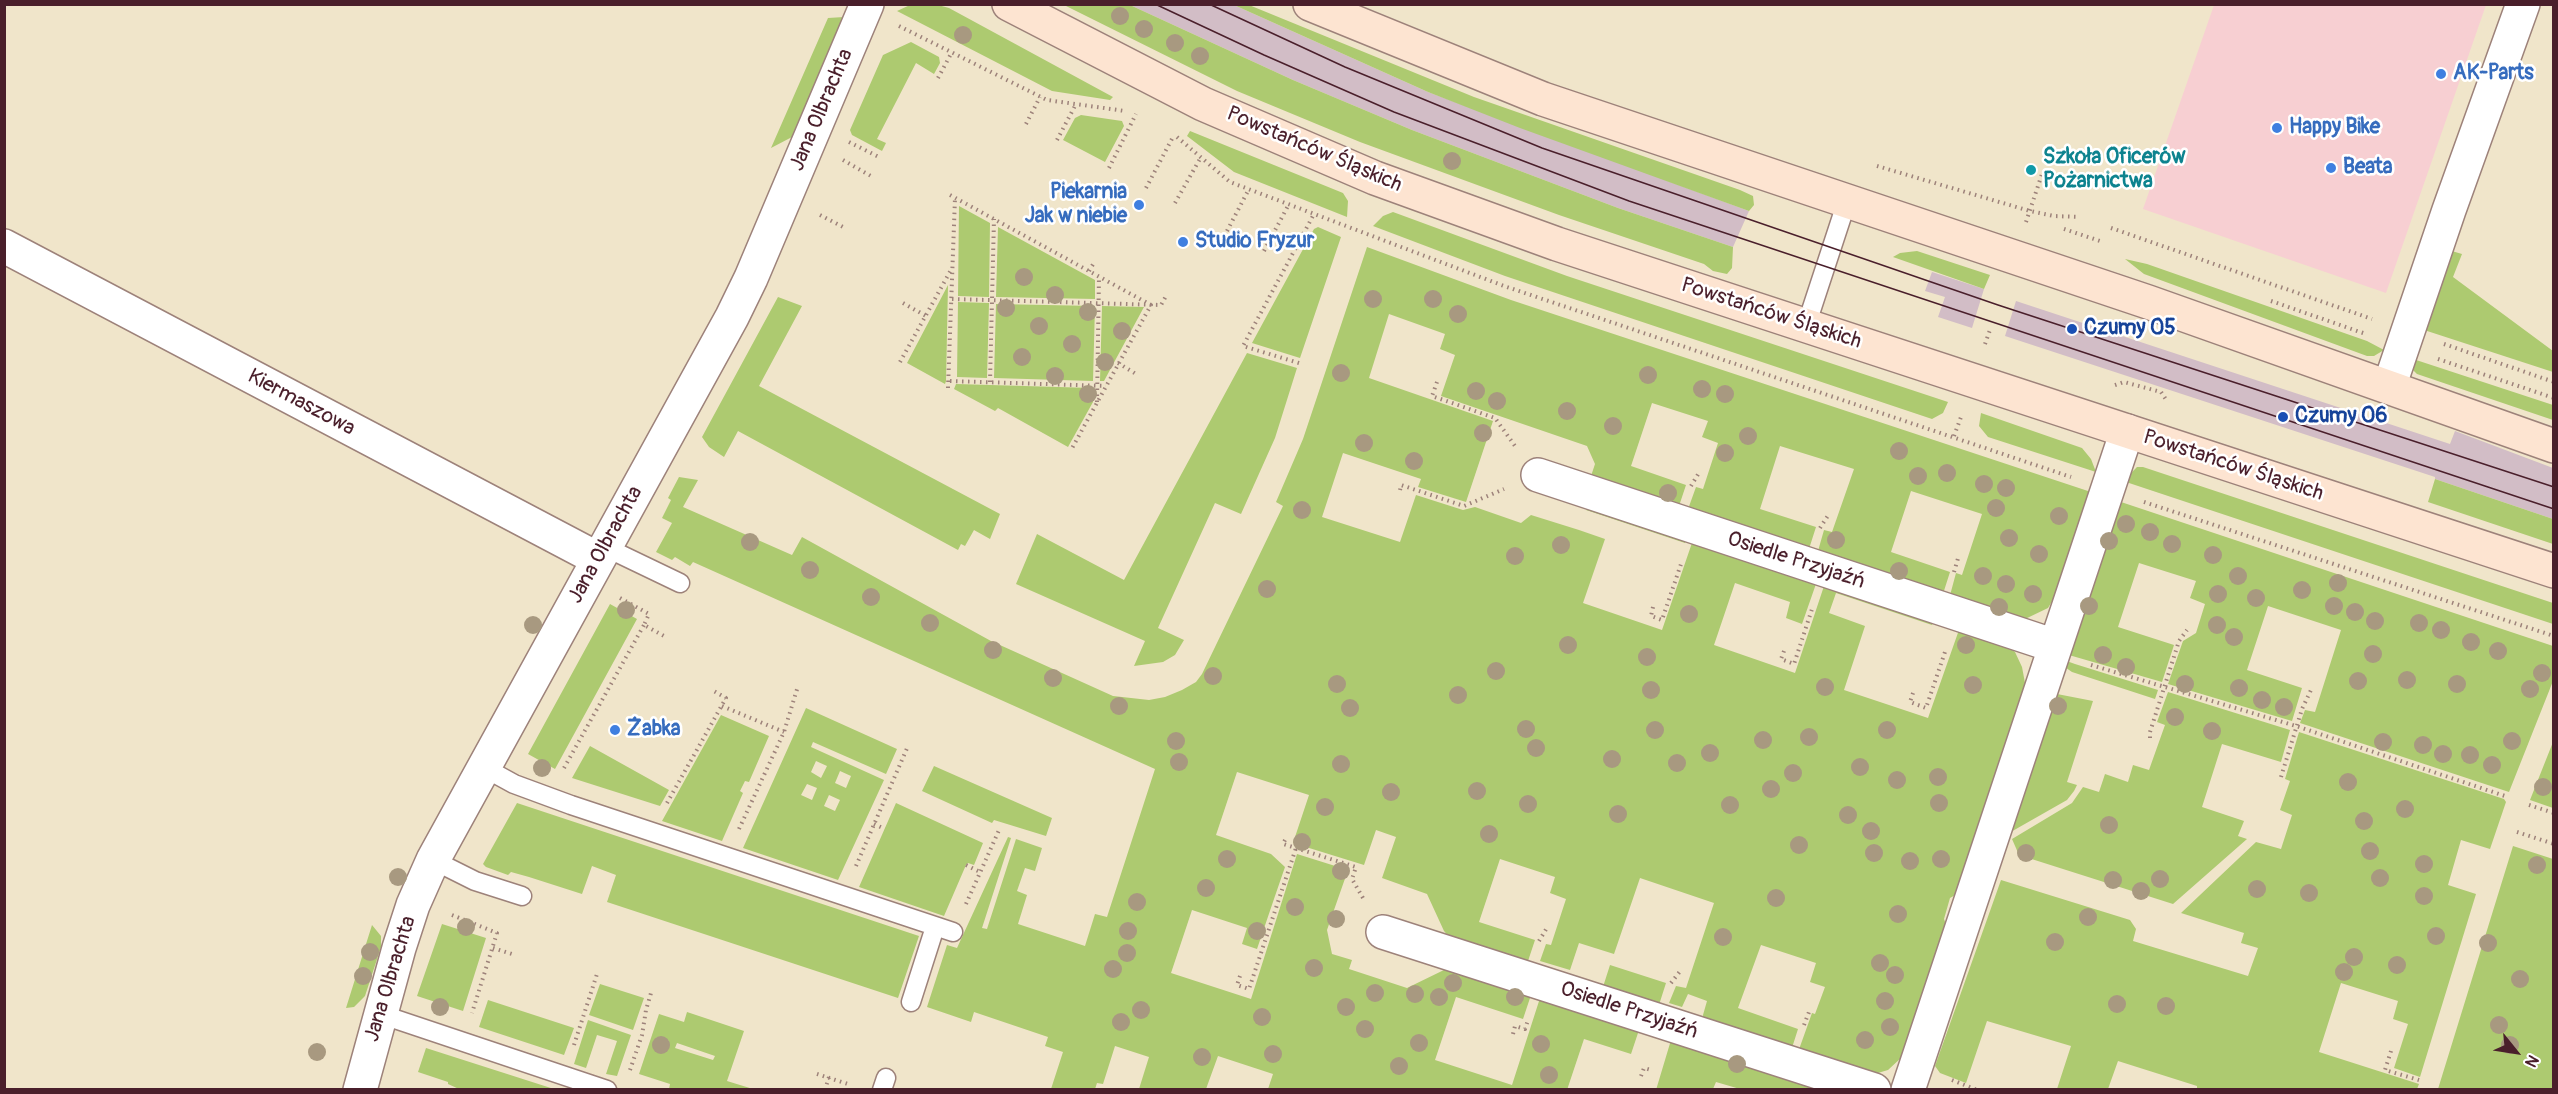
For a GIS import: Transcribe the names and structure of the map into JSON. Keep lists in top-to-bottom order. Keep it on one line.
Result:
{"streets":{"main road":["Powstańców Śląskich"],"street":["Jana Olbrachta","Kiermaszowa","Osiedle Przyjaźń"]},"crossings":[["Jana Olbrachta","Kiermaszowa"]],"places":["AK-Parts","Happy Bike","Beata","Szkoła Oficerów Pożarnictwa","Piekarnia Jak w niebie","Studio Fryzur","Czumy 05","Czumy 06","Żabka"],"north":"bottom right"}
